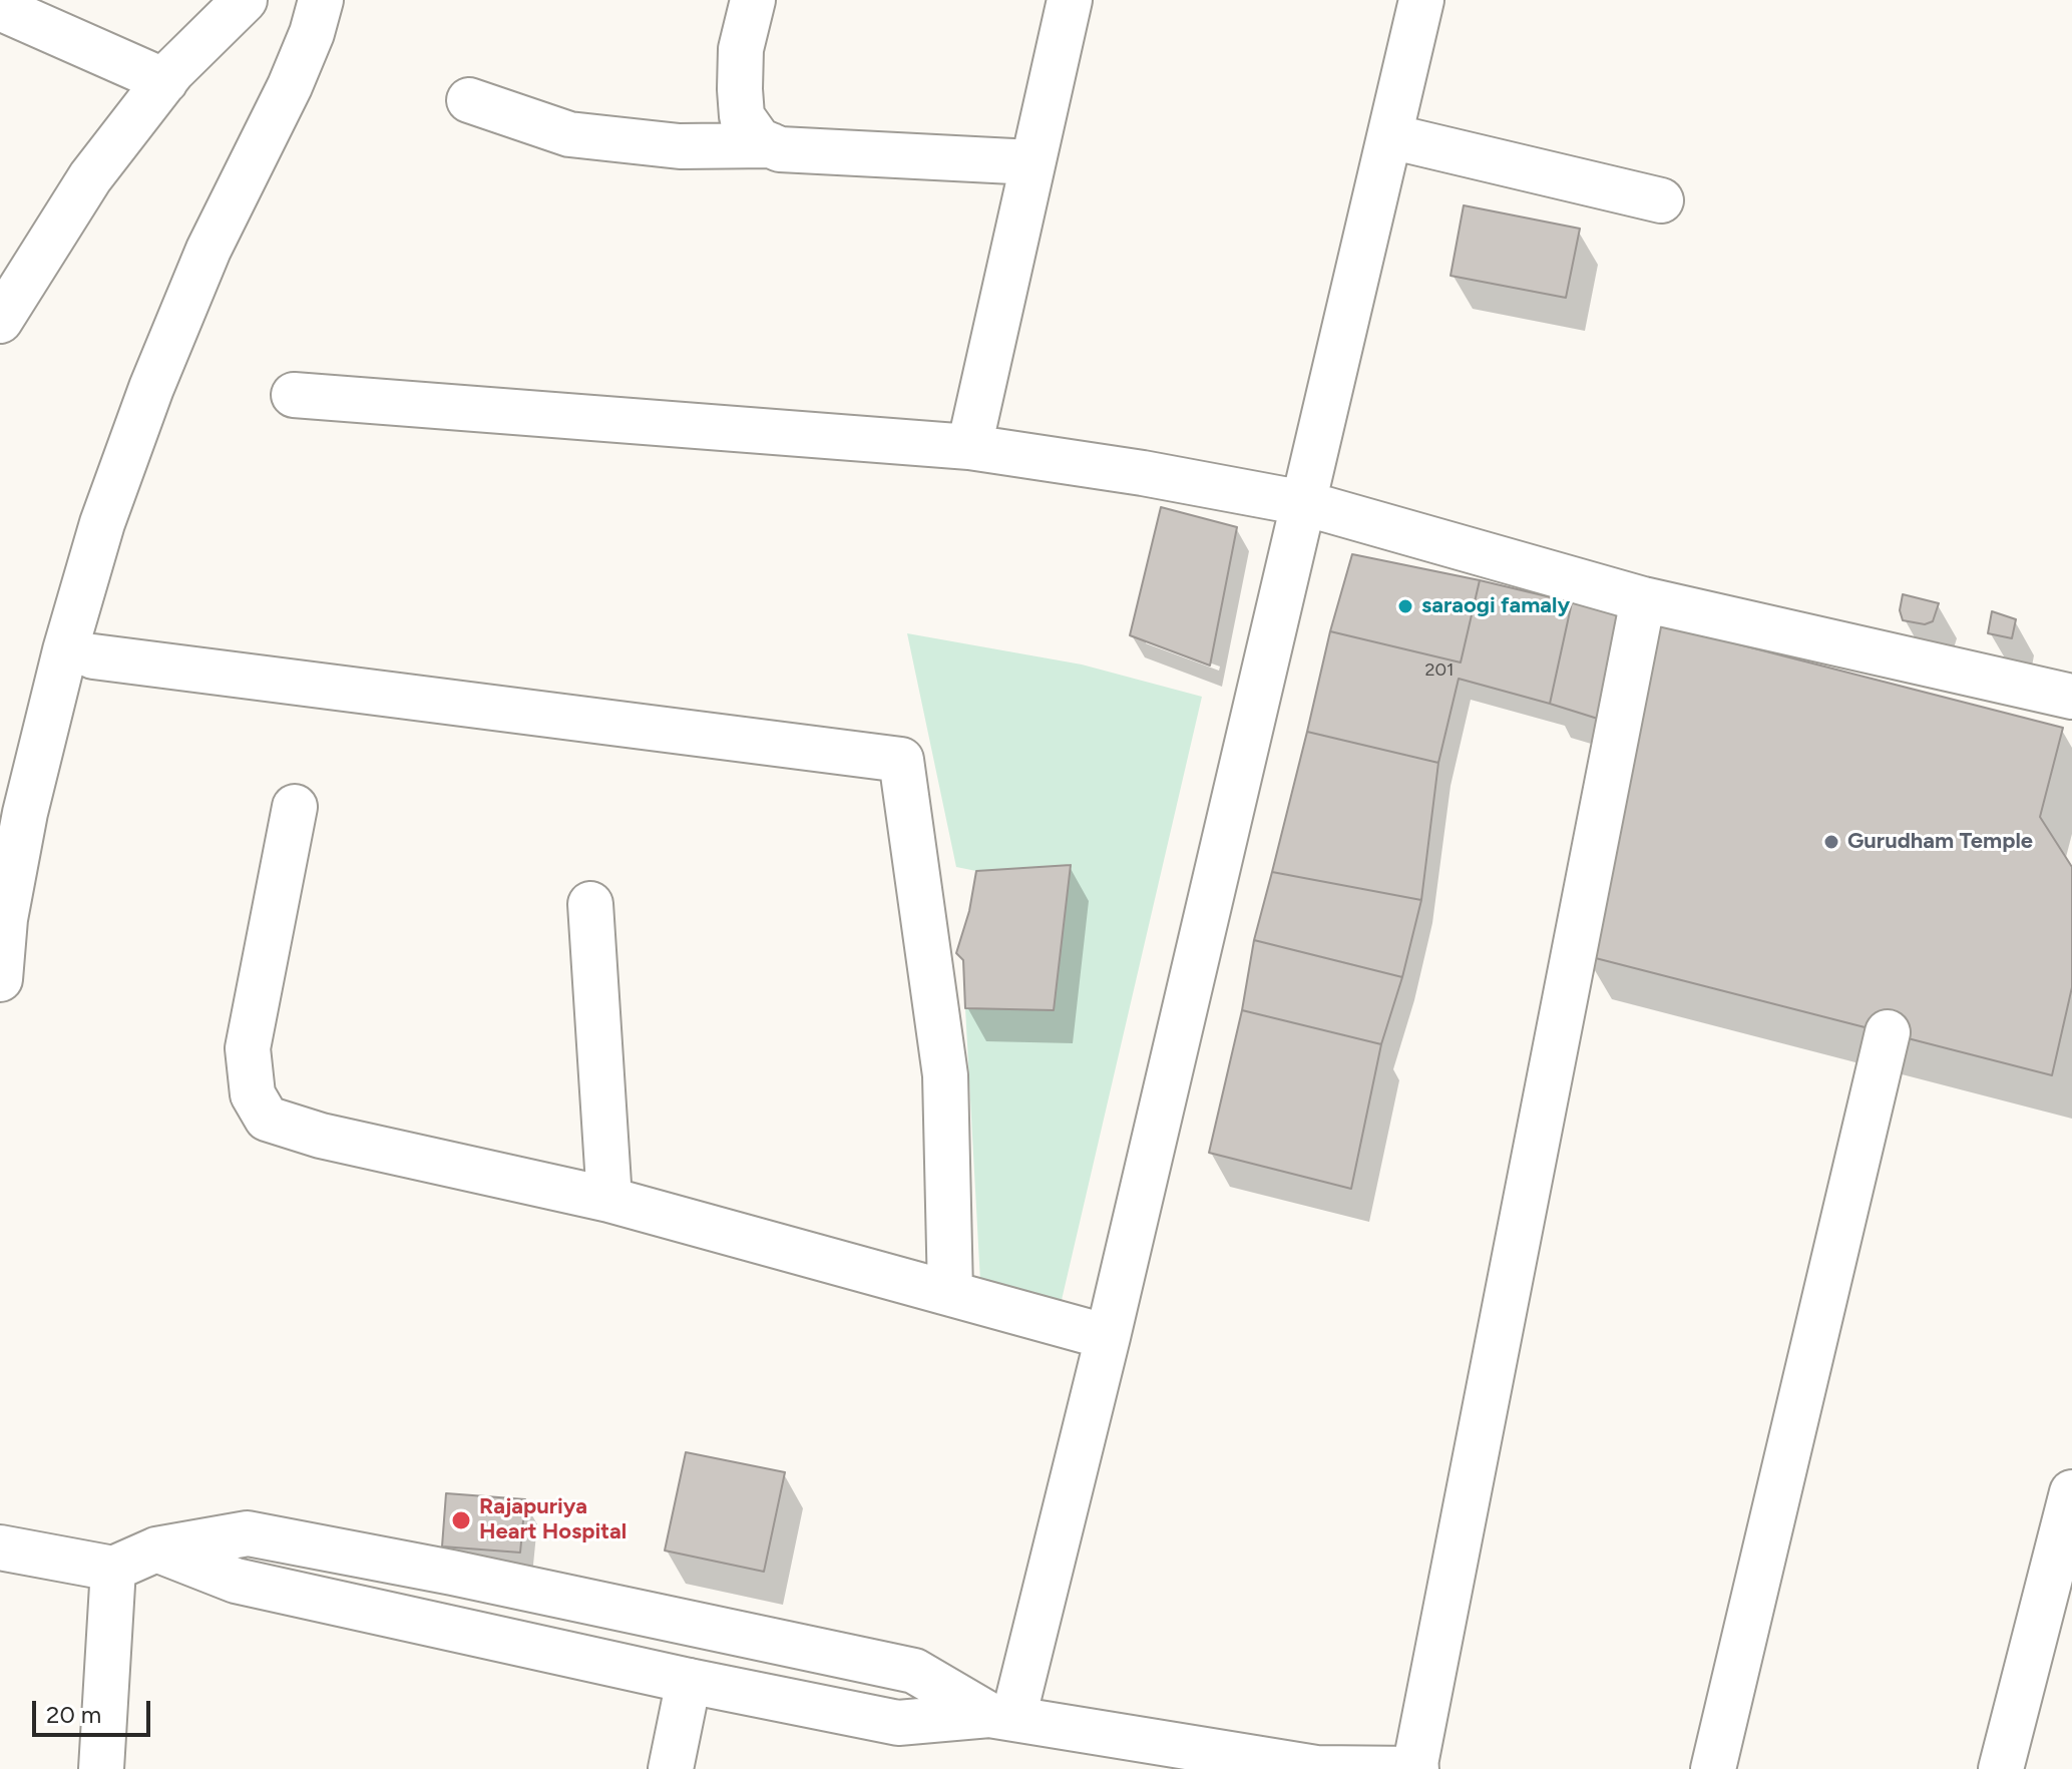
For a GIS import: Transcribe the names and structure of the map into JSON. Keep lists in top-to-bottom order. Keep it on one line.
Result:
{"places":["saraogi famaly","Gurudham Temple","Rajapuriya Heart Hospital"],"house_numbers":["201"],"scale_bar":"20 m"}
